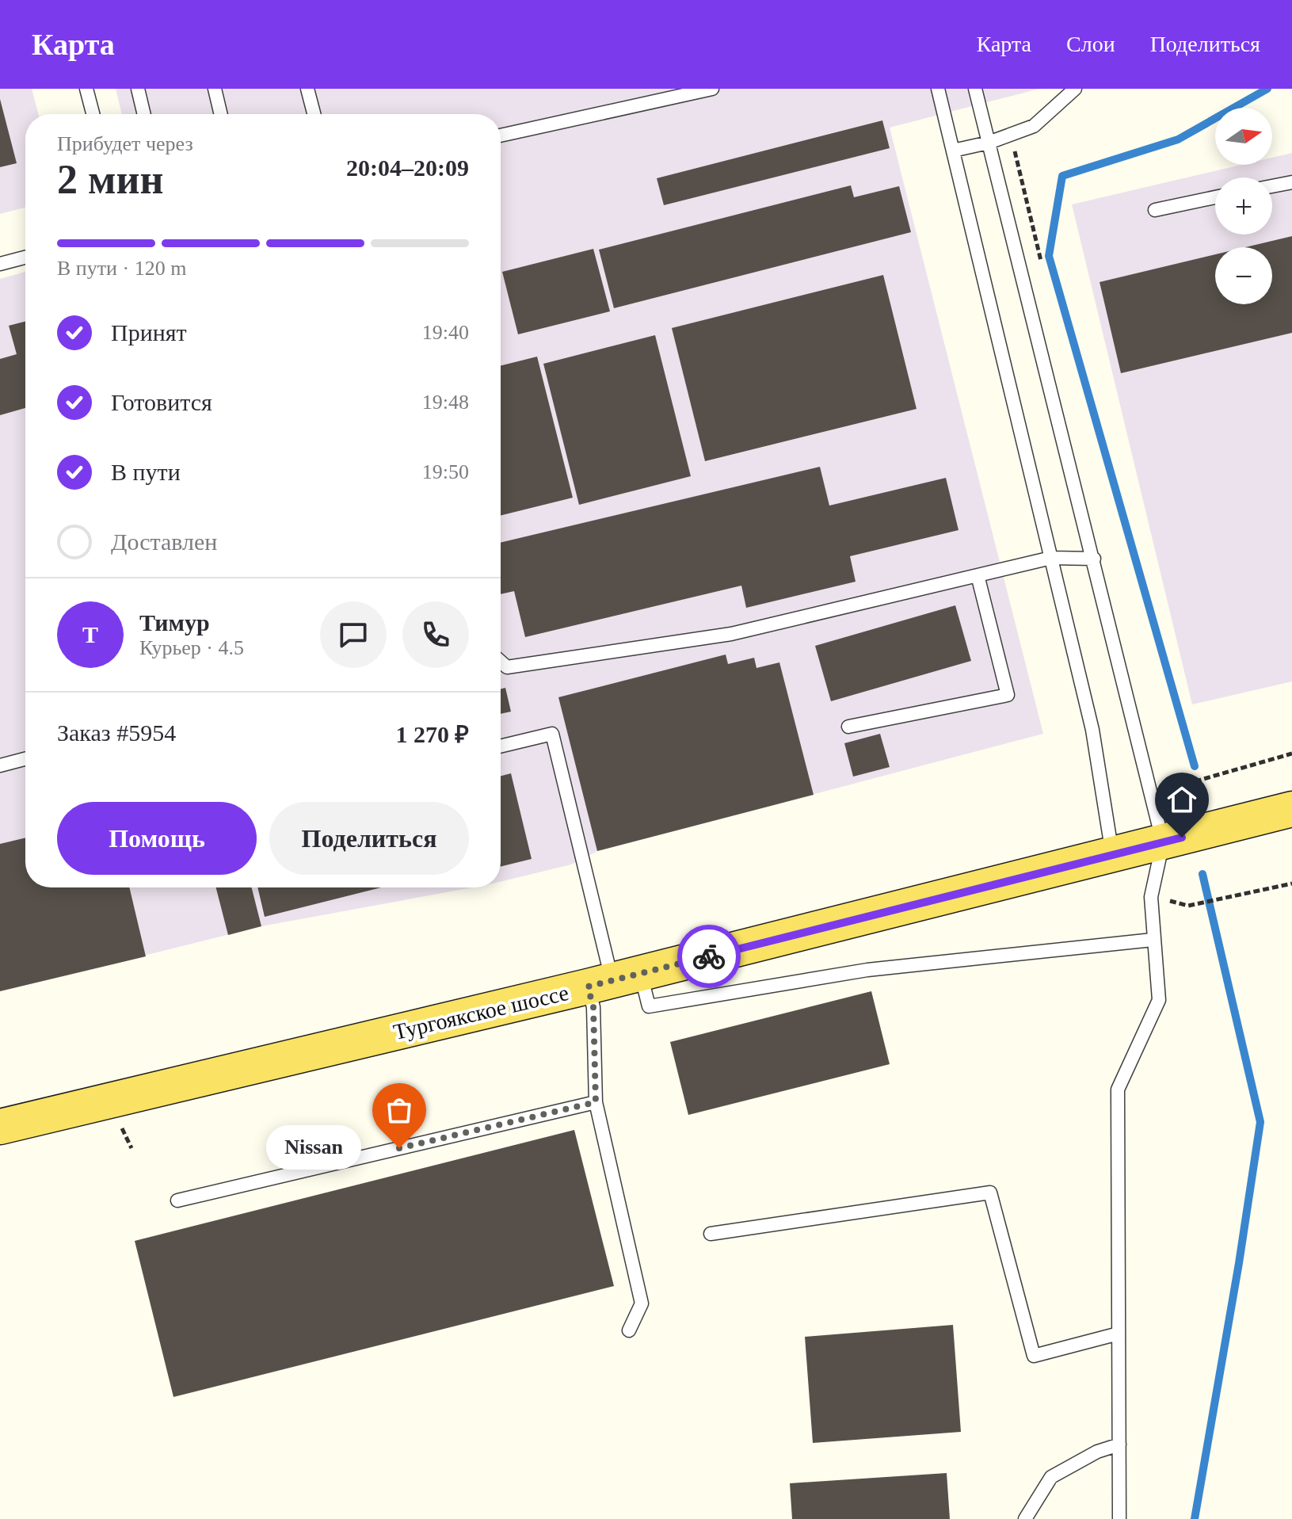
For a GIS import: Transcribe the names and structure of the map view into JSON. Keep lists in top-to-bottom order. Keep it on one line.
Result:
{"streets":{"main road":["Тургоякское шоссе"]},"places":["Nissan"],"north":"right","page":{"header":"Карта","nav":["Карта","Слои","Поделиться"],"map_buttons":["+","−"],"heading":["2 мин","Прибудет через","20:04–20:09"],"panel":["Тимур","Курьер · 4.5","Заказ #5954","1 270 ₽"],"bar":"В пути · 120 m","list":[["Принят","19:40"],["Готовится","19:48"],["В пути","19:50"],"Доставлен"],"round":"Т","buttons":["Помощь","Поделиться"],"bubble":"Nissan"}}
